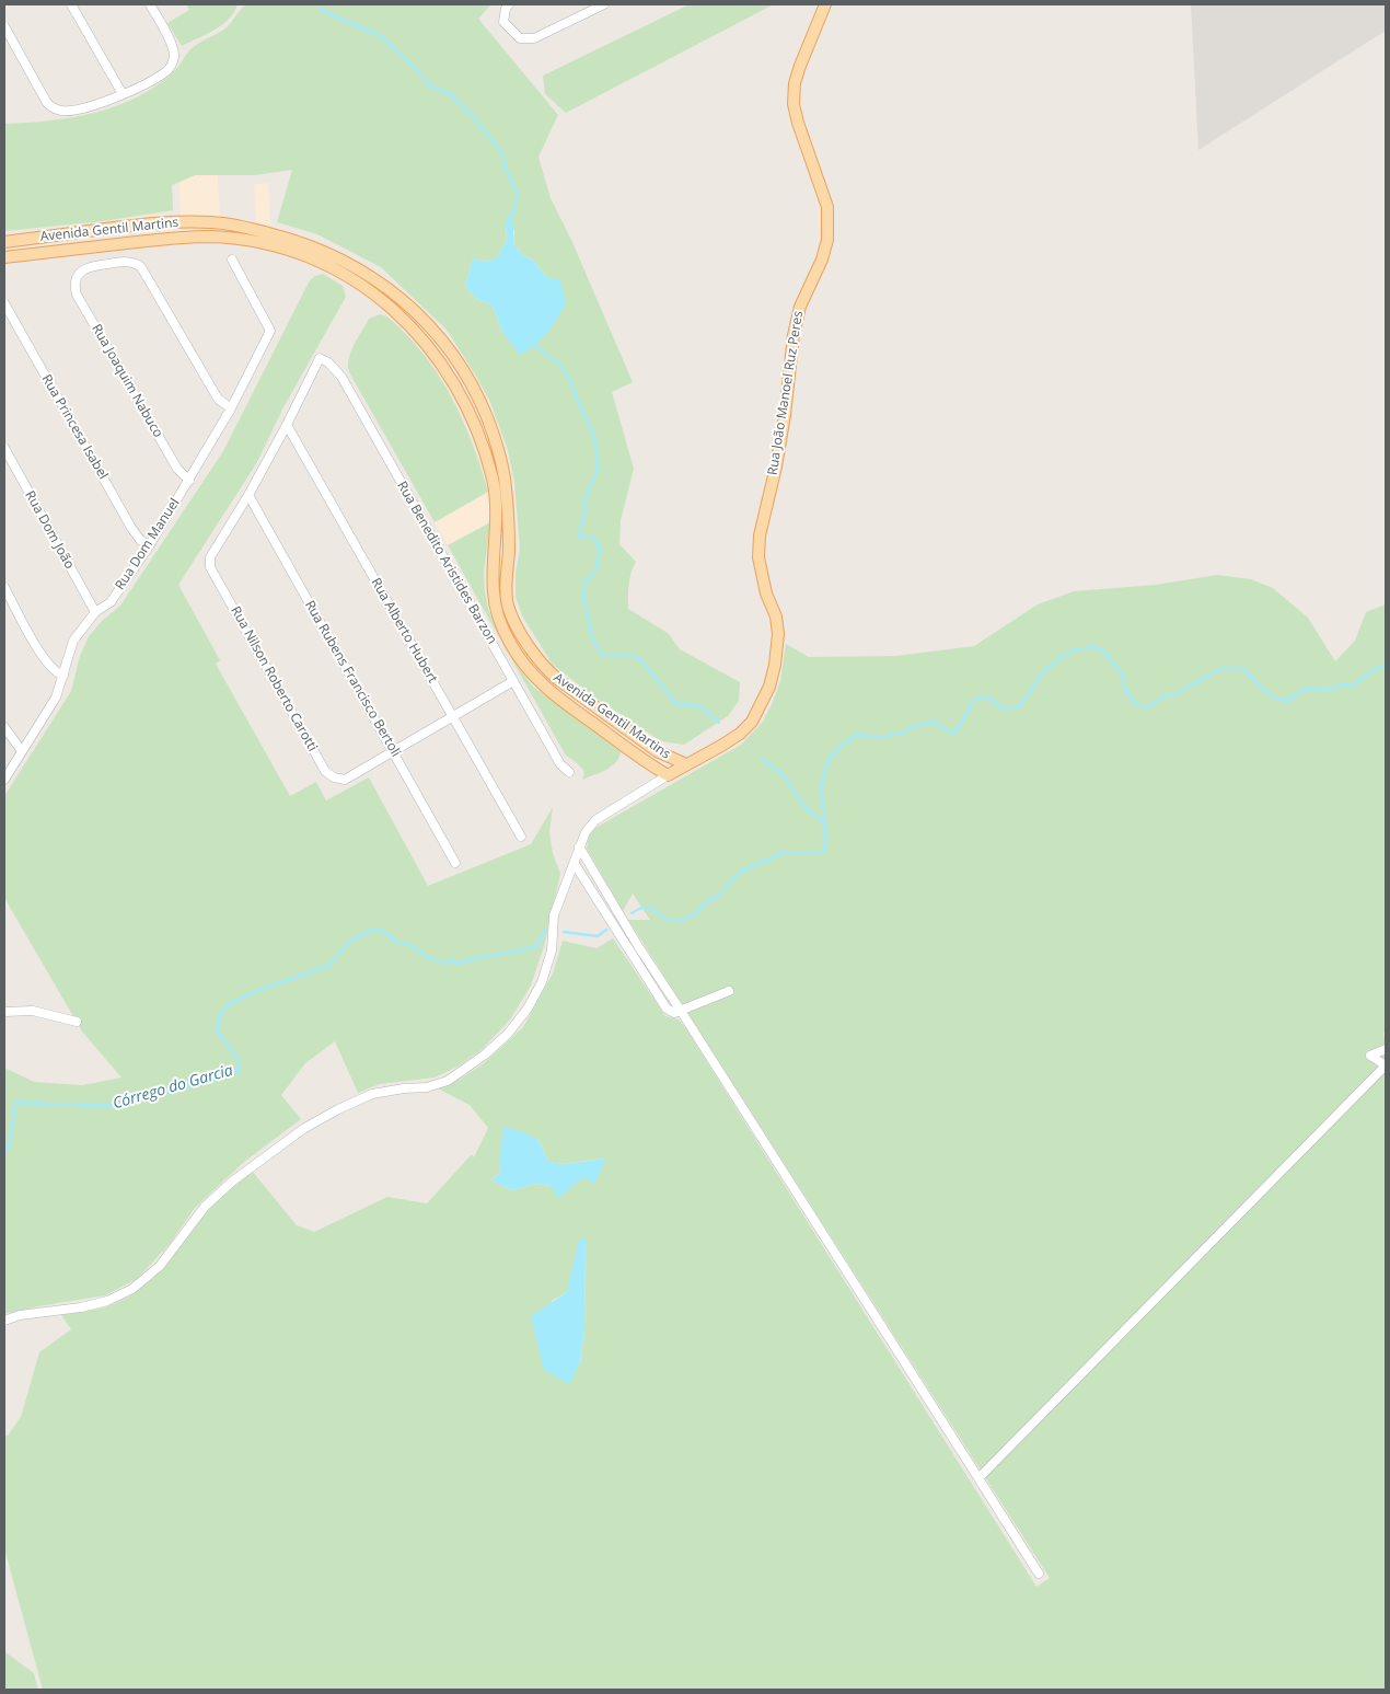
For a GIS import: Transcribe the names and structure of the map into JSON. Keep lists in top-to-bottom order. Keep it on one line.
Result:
{"streets":{"main road":["Avenida Gentil Martins","Rua João Manoel Ruz Peres"],"street":["Rua Joaquim Nabuco","Rua Princesa Isabel","Rua Dom João","Rua Dom Manuel","Rua Benedito Aristides Barzon","Rua Alberto Hubert","Rua Nilson Roberto Carotti","Rua Rubens Francisco Bertoli"]},"crossings":[["Avenida Gentil Martins","Rua João Manoel Ruz Peres"],["Rua Joaquim Nabuco","Rua Dom Manuel"],["Rua Princesa Isabel","Rua Dom Manuel"],["Rua Dom João","Rua Dom Manuel"],["Rua Benedito Aristides Barzon","Rua Alberto Hubert"],["Rua Nilson Roberto Carotti","Rua Rubens Francisco Bertoli"]],"water":["Córrego do Garcia"]}
